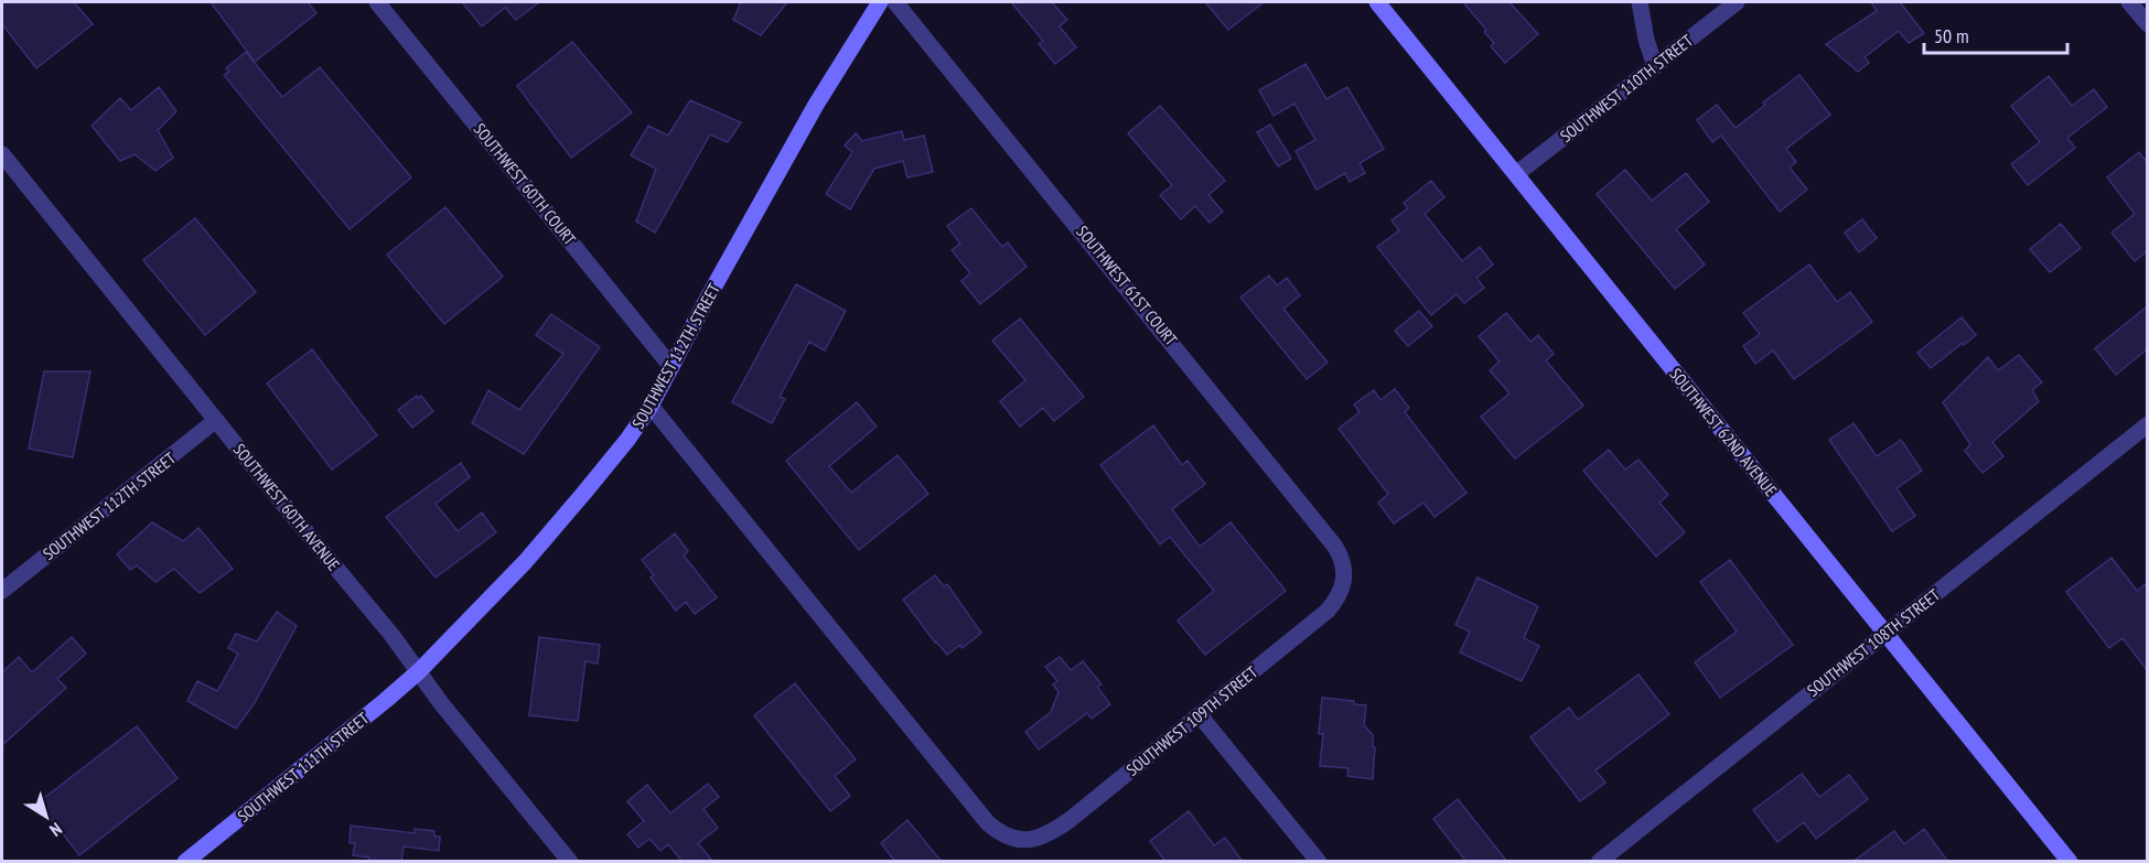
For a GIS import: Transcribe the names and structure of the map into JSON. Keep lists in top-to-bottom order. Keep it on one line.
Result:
{"streets":{"main road":["SOUTHWEST 112TH STREET","SOUTHWEST 62ND AVENUE","SOUTHWEST 111TH STREET"],"street":["SOUTHWEST 110TH STREET","SOUTHWEST 60TH COURT","SOUTHWEST 61ST COURT","SOUTHWEST 60TH AVENUE","SOUTHWEST 108TH STREET","SOUTHWEST 109TH STREET"]},"crossings":[["SOUTHWEST 110TH STREET","SOUTHWEST 62ND AVENUE"],["SOUTHWEST 60TH COURT","SOUTHWEST 112TH STREET"],["SOUTHWEST 61ST COURT","SOUTHWEST 109TH STREET"],["SOUTHWEST 112TH STREET","SOUTHWEST 60TH AVENUE"],["SOUTHWEST 112TH STREET","SOUTHWEST 109TH STREET"],["SOUTHWEST 112TH STREET","SOUTHWEST 111TH STREET"],["SOUTHWEST 62ND AVENUE","SOUTHWEST 108TH STREET"],["SOUTHWEST 60TH AVENUE","SOUTHWEST 111TH STREET"]],"scale_bar":"50 m","north":"bottom right"}
